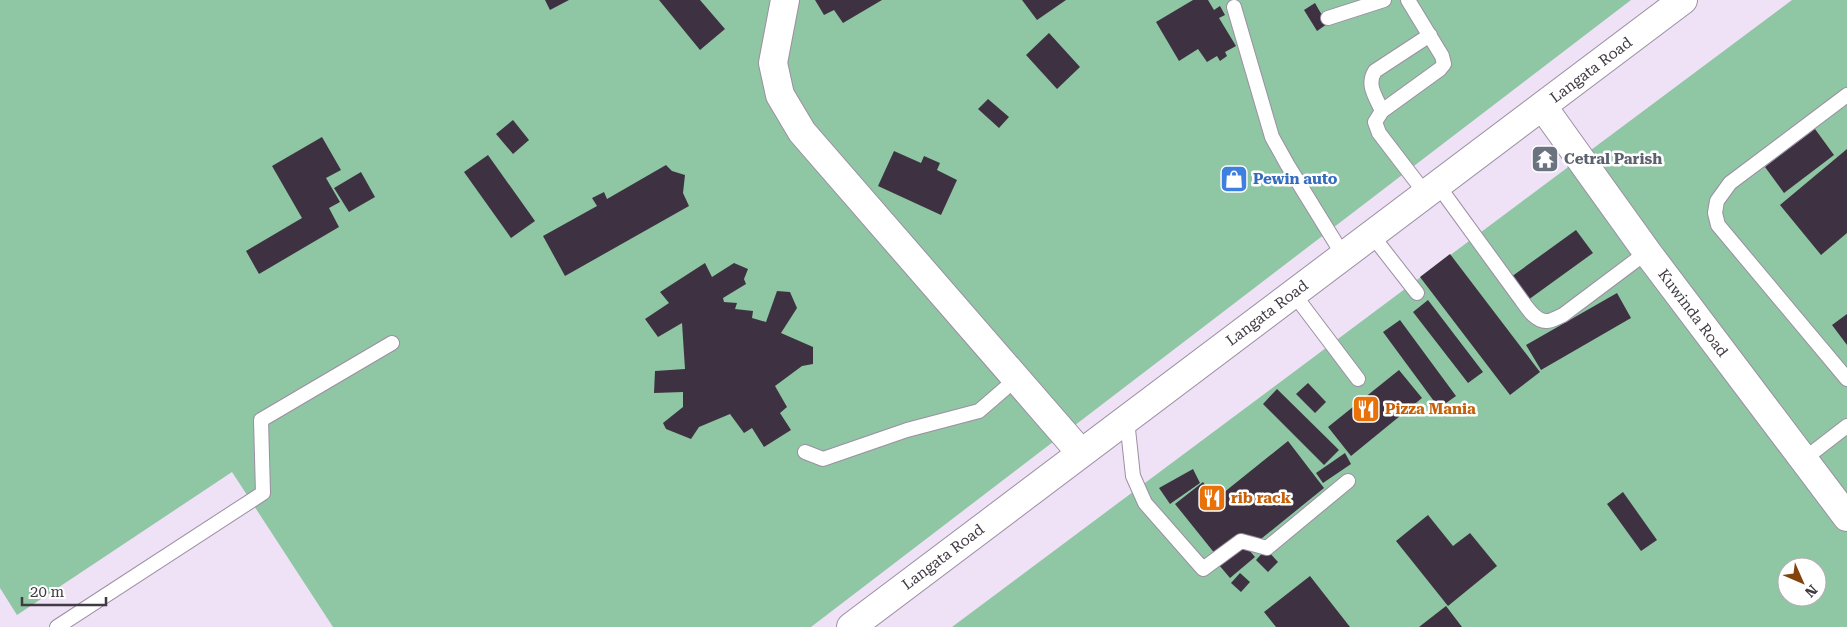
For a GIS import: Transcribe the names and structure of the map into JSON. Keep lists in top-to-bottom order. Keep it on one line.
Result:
{"streets":{"street":["Langata Road","Kuwinda Road"]},"crossings":[["Langata Road","Kuwinda Road"]],"places":{"temple":["Cetral Parish"],"shop":["Pewin auto"],"restaurant":["Pizza Mania","rib rack"]},"scale_bar":"20 m","north":"bottom right"}
